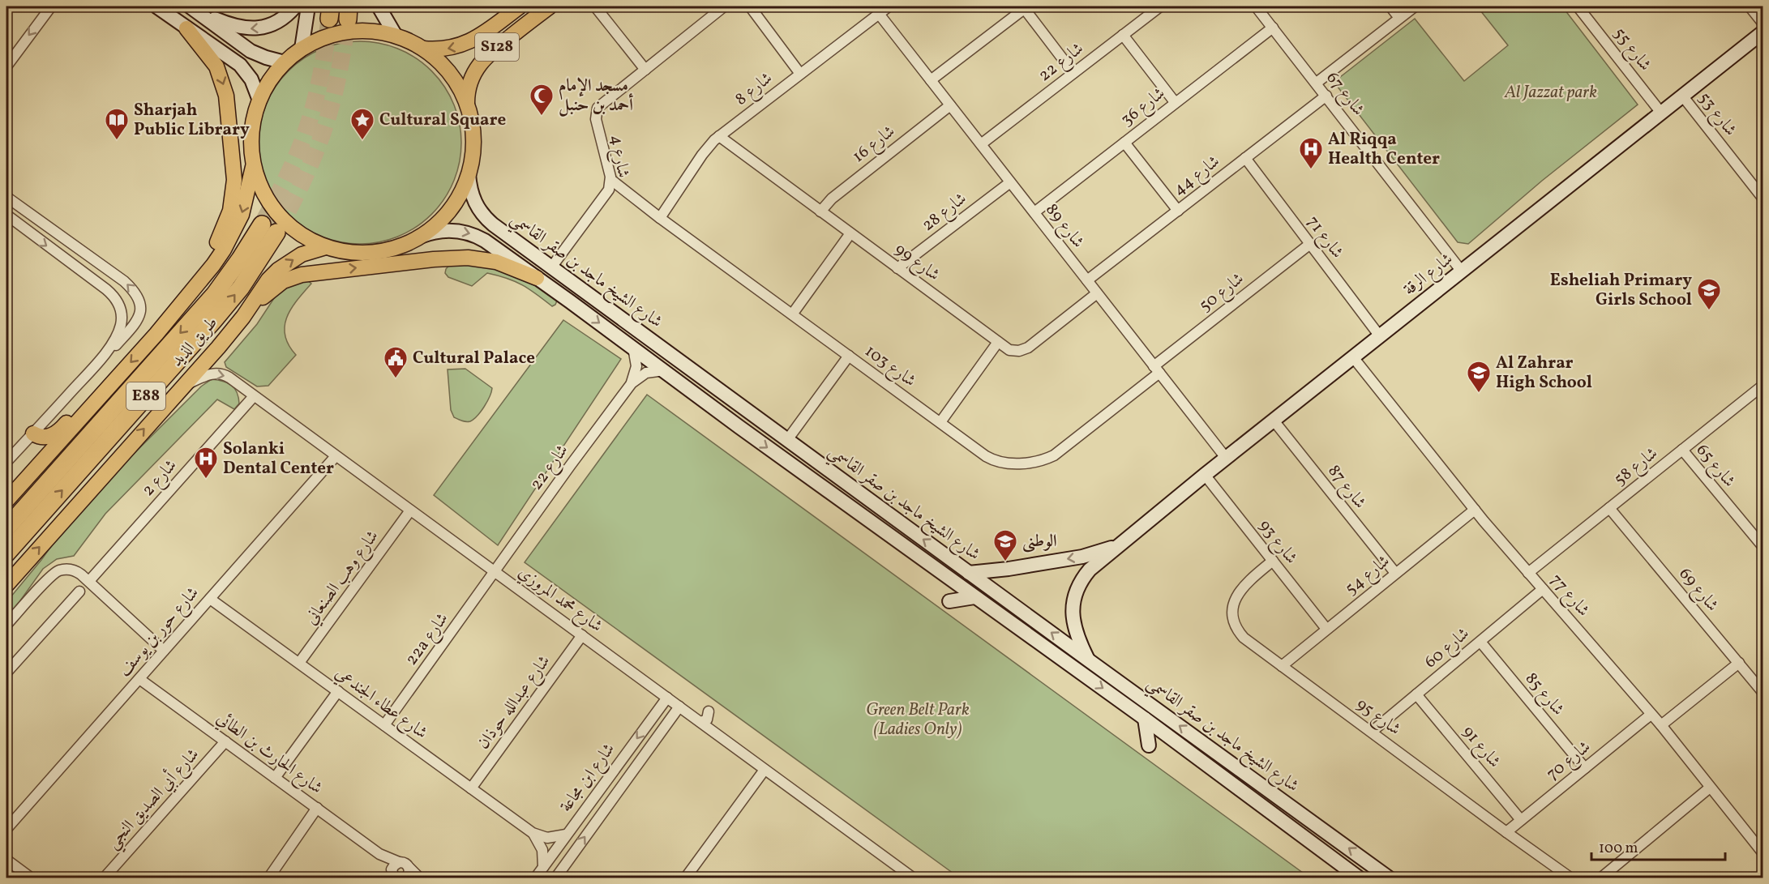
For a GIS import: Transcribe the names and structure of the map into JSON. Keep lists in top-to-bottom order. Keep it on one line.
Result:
{"streets":{"highway":["طريق الذيد","E88"],"main road":["S128","شارع الشيخ ماجد بن صقر القاسمي","شارع الرقة"],"street":["شارع 55","شارع 22","شارع 8","شارع 67","شارع 36","شارع 53","شارع 16","شارع 4","شارع 44","شارع 28","شارع 89","شارع 71","شارع 99","شارع 50","شارع 103","شارع 65","شارع 58","شارع 2","شارع 87","شارع 93","شارع 54","شارع وهب الصنعاني","شارع 69","شارع 77","شارع محمد المروزي","شارع حور بن يوسف","22a شارع","شارع 60","شارع 85","شارع عبدالله حوذان","شارع عطاء الجندعي","شارع 95","شارع 91","شارع الحارث بن الطائي","شارع 70","شارع ابن مجاعة","شارع أبي الصديق النجي"]},"crossings":[["شارع 55","شارع الرقة"],["شارع 22","شارع 89"],["شارع 22","شارع الشيخ ماجد بن صقر القاسمي"],["شارع 22","شارع محمد المروزي"],["شارع 22","22a شارع"],["شارع 8","شارع 89"],["شارع 8","شارع 99"],["شارع 8","شارع 103"],["شارع 67","شارع 36"],["شارع 67","شارع 44"],["شارع 67","شارع الرقة"],["شارع 36","شارع 89"],["شارع 53","شارع الرقة"],["شارع 16","شارع 89"],["شارع 16","شارع 99"],["شارع 4","شارع الشيخ ماجد بن صقر القاسمي"],["شارع 4","شارع 103"],["شارع 44","شارع 89"],["شارع 44","شارع 71"],["شارع 28","شارع 89"],["شارع 28","شارع 99"],["شارع 89","شارع 99"],["شارع 89","شارع الرقة"],["شارع 89","شارع 50"],["شارع 89","شارع 103"],["شارع 71","شارع الرقة"],["شارع 71","شارع 50"],["شارع الشيخ ماجد بن صقر القاسمي","شارع الرقة"],["شارع الرقة","شارع 87"],["شارع الرقة","شارع 93"],["شارع الرقة","شارع 77"],["شارع 50","شارع 103"],["شارع 65","شارع 58"],["شارع 58","شارع 69"],["شارع 58","شارع 77"],["شارع 2","شارع محمد المروزي"],["شارع 87","شارع 54"],["شارع 93","شارع 54"],["شارع 93","شارع 95"],["شارع 54","شارع 77"],["شارع 54","شارع 95"],["شارع وهب الصنعاني","شارع محمد المروزي"],["شارع وهب الصنعاني","شارع عطاء الجندعي"],["شارع 77","شارع 60"],["شارع 77","شارع 70"],["شارع محمد المروزي","شارع حور بن يوسف"],["شارع محمد المروزي","22a شارع"],["شارع محمد المروزي","شارع عبدالله حوذان"],["شارع محمد المروزي","شارع ابن مجاعة"],["شارع حور بن يوسف","شارع عطاء الجندعي"],["شارع حور بن يوسف","شارع الحارث بن الطائي"],["22a شارع","شارع عطاء الجندعي"],["شارع 60","شارع 85"],["شارع 60","شارع 95"],["شارع 60","شارع 91"],["شارع 85","شارع 70"],["شارع عبدالله حوذان","شارع عطاء الجندعي"],["شارع عطاء الجندعي","شارع ابن مجاعة"],["شارع 95","شارع 70"],["شارع 91","شارع 70"],["شارع الحارث بن الطائي","شارع أبي الصديق النجي"]],"parks":["Al Jazzat park","Green Belt Park (Ladies Only)"],"places":{"mosque":["مسجد الإمام أحمد بن حنبل"],"library":["Sharjah Public Library"],"place":["Cultural Square"],"hospital":["Al Riqqa Health Center","Solanki Dental Center"],"school or university":["Esheliah Primary Girls School","Al Zahrar High School","الوطنی"],"public building":["Cultural Palace"]},"scale_bar":"100 m"}
